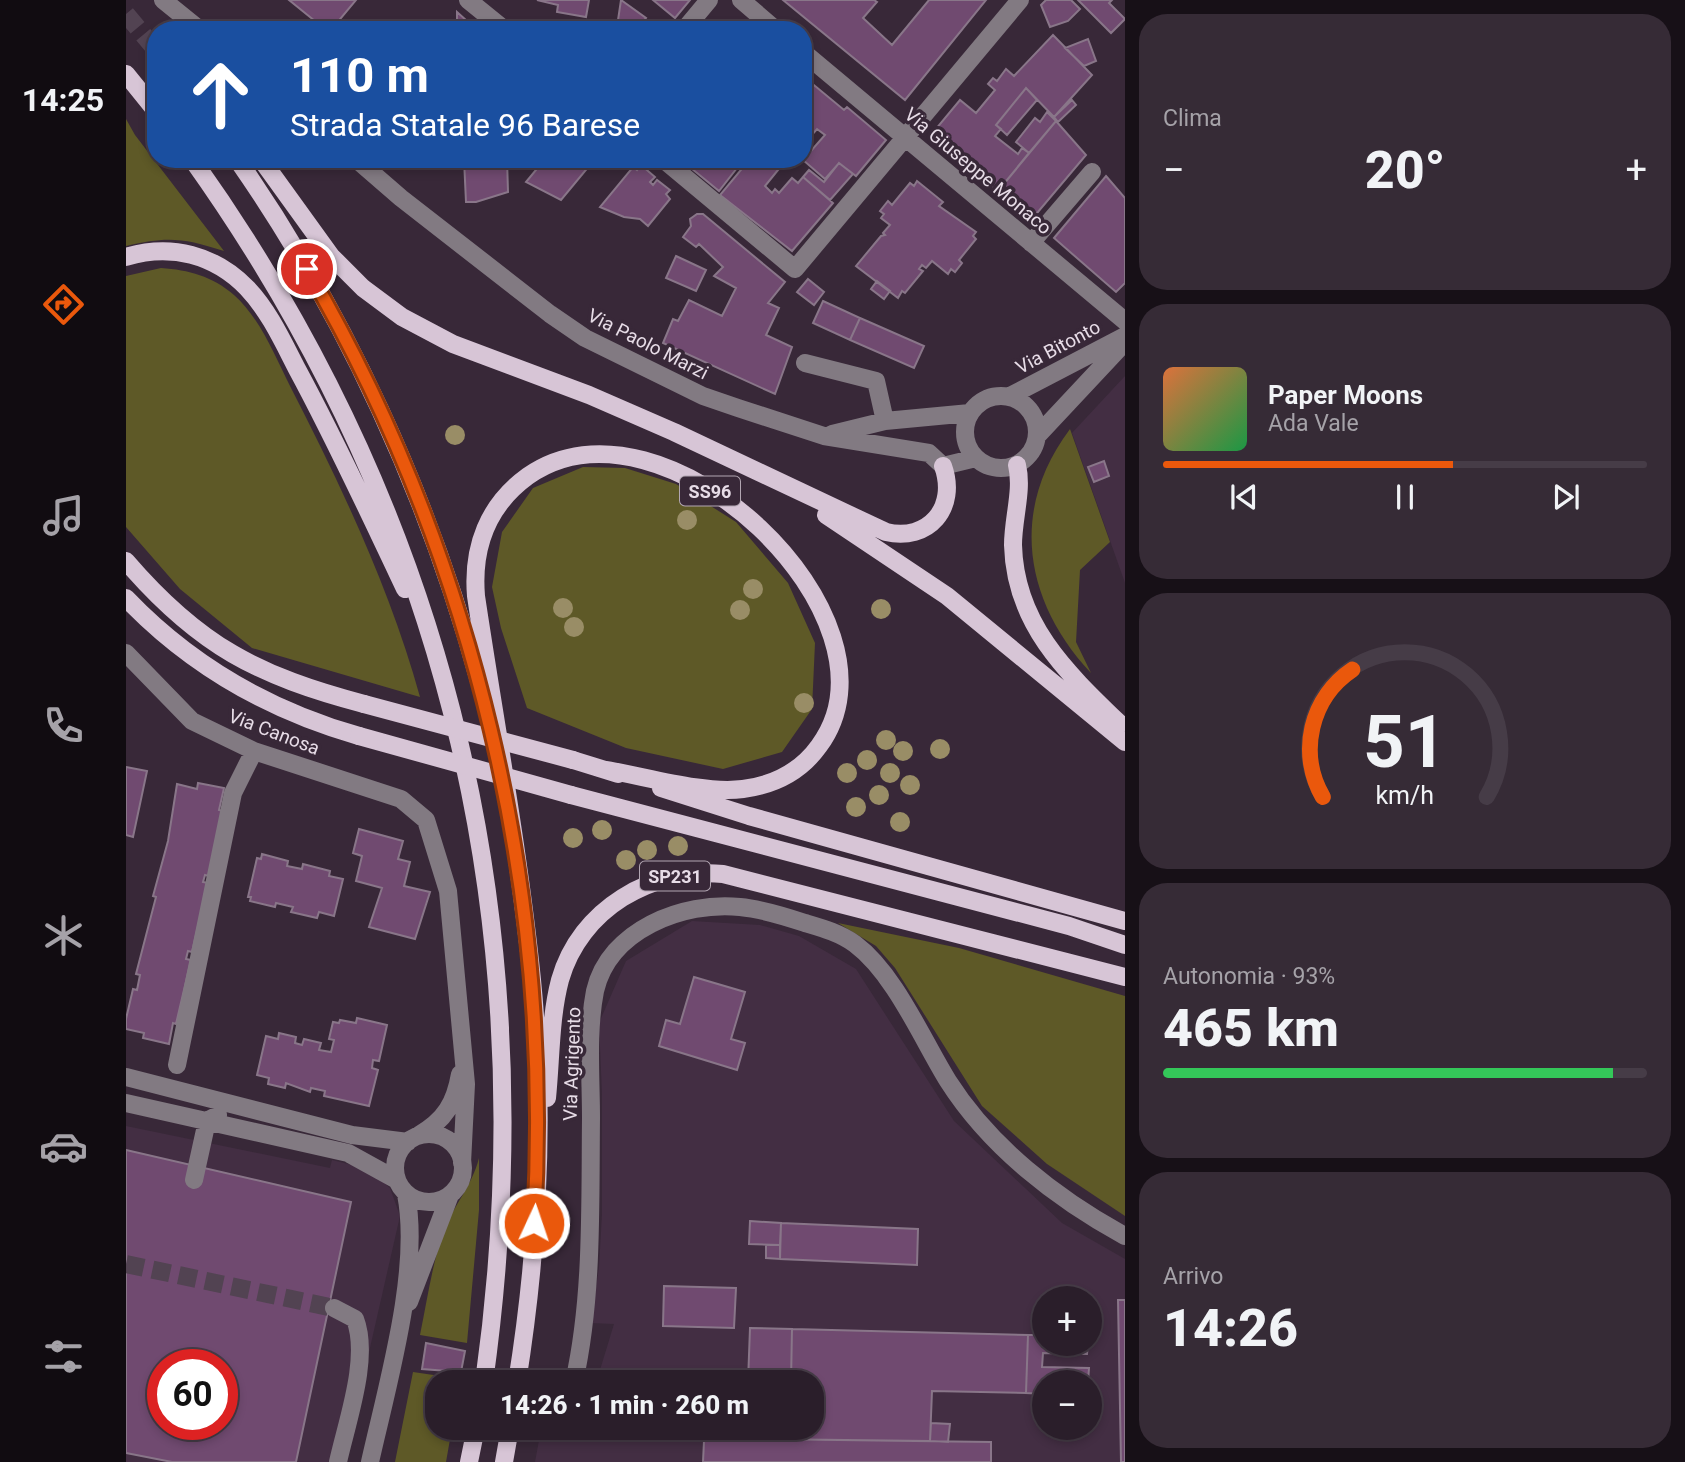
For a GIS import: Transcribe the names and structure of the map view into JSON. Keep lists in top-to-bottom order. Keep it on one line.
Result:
{"streets":{"main road":["SS96","SP231"],"street":["Via Giuseppe Monaco","Via Paolo Marzi","Via Bitonto","Via Canosa","Via Agrigento"]},"crossings":[["SS96","SP231"]],"page":{"tabs":"14:25","tile":["Clima",["Autonomia · 93%","465 km"],["Arrivo","14:26"]],"turn":["110 m","Strada Statale 96 Barese"],"heat":["−","20°","+"],"song":["Paper Moons","Ada Vale"],"map_buttons":["+","−"],"limit":"60","trip":"14:26 · 1 min · 260 m","gauge":["51","km/h"]}}
